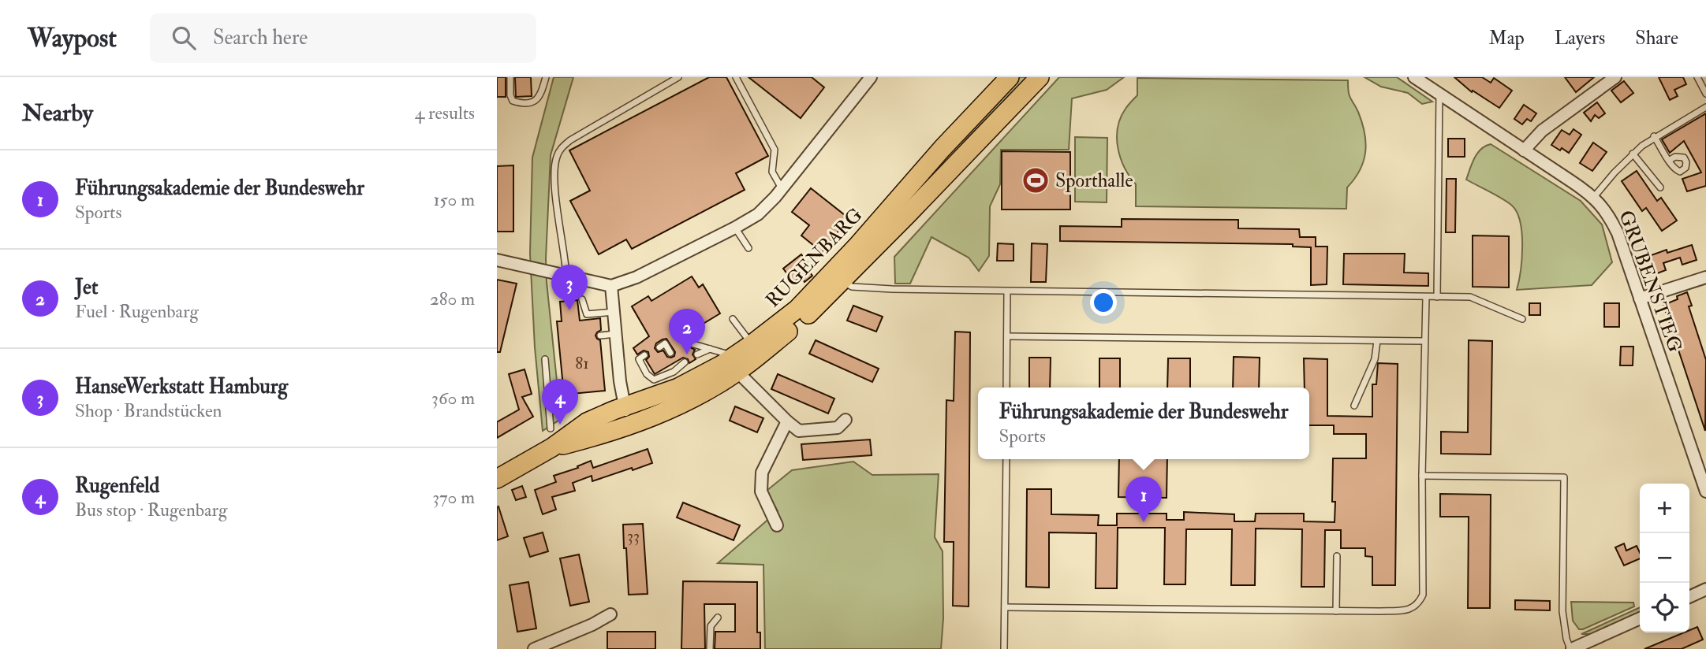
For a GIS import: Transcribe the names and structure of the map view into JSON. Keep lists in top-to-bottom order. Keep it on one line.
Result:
{"streets":{"main road":["RUGENBARG"],"street":["GRUBENSTIEG"]},"places":{"sports":["Sporthalle"]},"house_numbers":["81","33"],"page":{"header":"Waypost","search":"Search here","nav":["Map","Layers","Share"],"heading":["Nearby","4 results"],"list":[{"mark":"1","name":"Führungsakademie der Bundeswehr","note":"Sports","value":"150 m"},{"mark":"2","name":"Jet","note":"Fuel · Rugenbarg","value":"280 m"},{"mark":"3","name":"HanseWerkstatt Hamburg","note":"Shop · Brandstücken","value":"360 m"},{"mark":"4","name":"Rugenfeld","note":"Bus stop · Rugenbarg","value":"370 m"}],"pins":["3","2","4","1"],"popup":["Führungsakademie der Bundeswehr","Sports"],"map_buttons":["+","−"]}}
